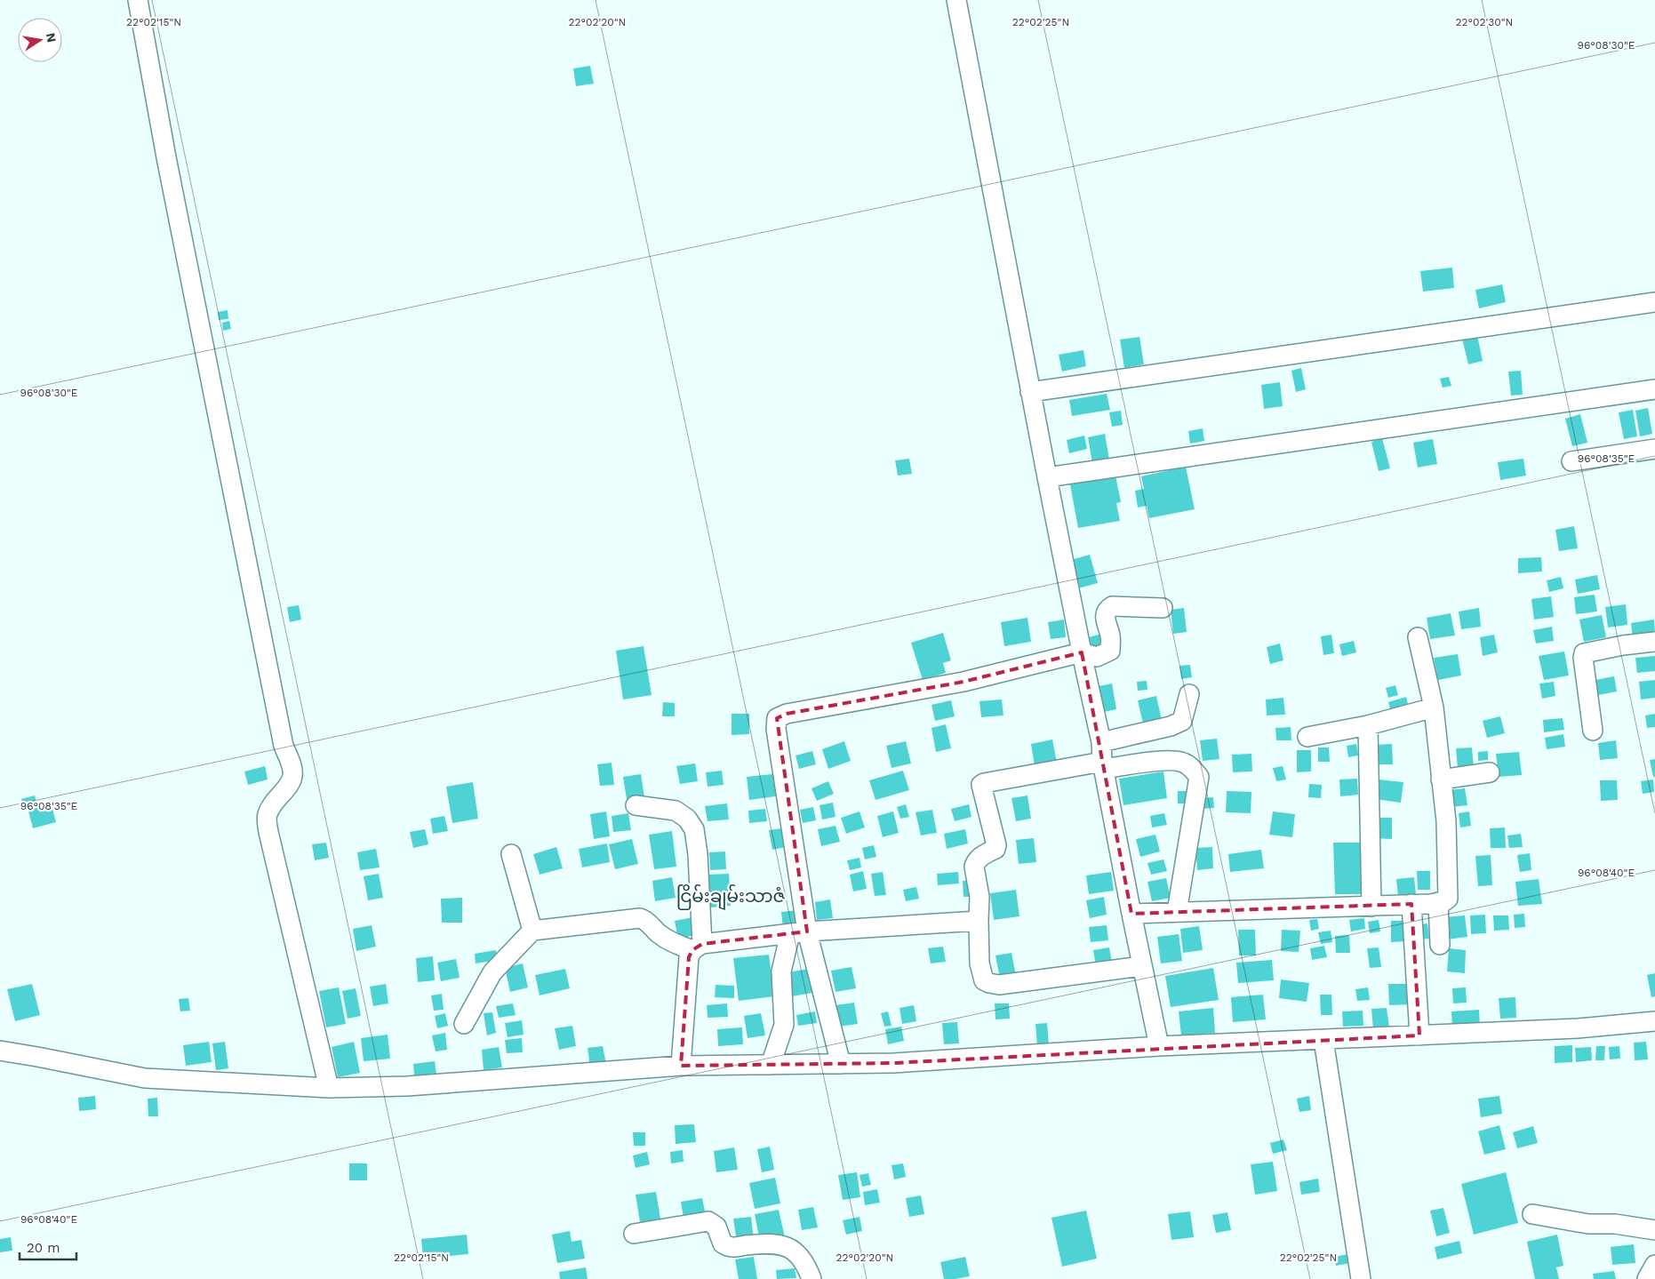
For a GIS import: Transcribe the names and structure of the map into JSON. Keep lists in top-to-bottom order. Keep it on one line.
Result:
{"districts":["ငြိမ်းချမ်းသာဇံ"],"scale_bar":"20 m","north":"right","coordinates":["22°02'15\"N","22°02'20\"N","22°02'25\"N","22°02'30\"N","96°08'30\"E","96°08'35\"E","96°08'40\"E"]}
